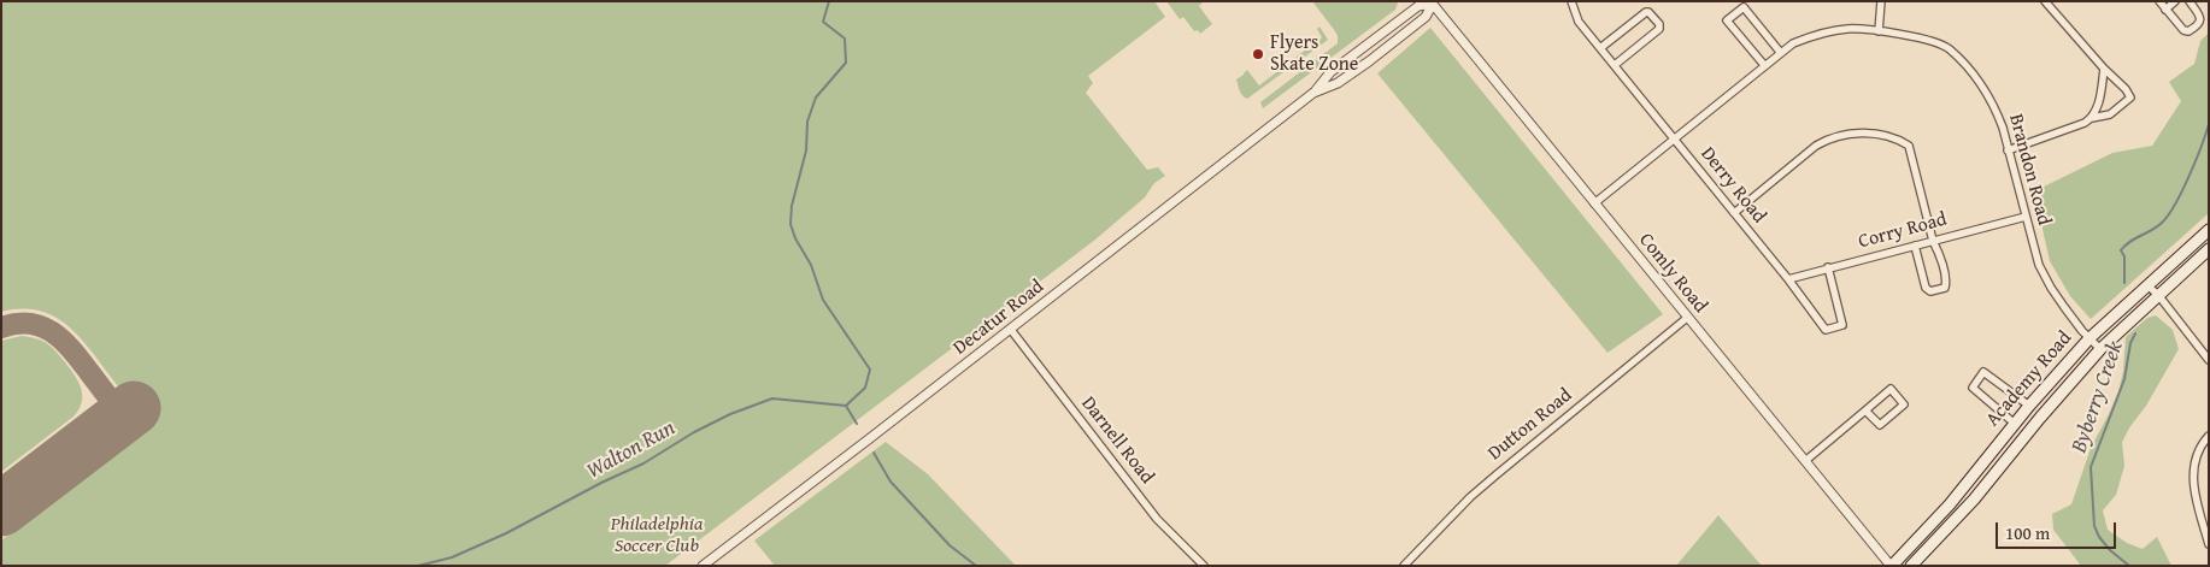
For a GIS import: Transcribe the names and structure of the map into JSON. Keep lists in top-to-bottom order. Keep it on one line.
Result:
{"streets":{"main road":["Academy Road"],"street":["Brandon Road","Derry Road","Corry Road","Comly Road","Decatur Road","Dutton Road","Darnell Road"]},"crossings":[["Brandon Road","Derry Road"],["Brandon Road","Corry Road"],["Brandon Road","Comly Road"],["Brandon Road","Academy Road"],["Derry Road","Corry Road"],["Comly Road","Decatur Road"],["Comly Road","Academy Road"],["Comly Road","Dutton Road"],["Decatur Road","Darnell Road"]],"water":["Byberry Creek","Walton Run"],"parks":["Philadelphia Soccer Club"],"places":["Flyers Skate Zone"],"scale_bar":"100 m"}
